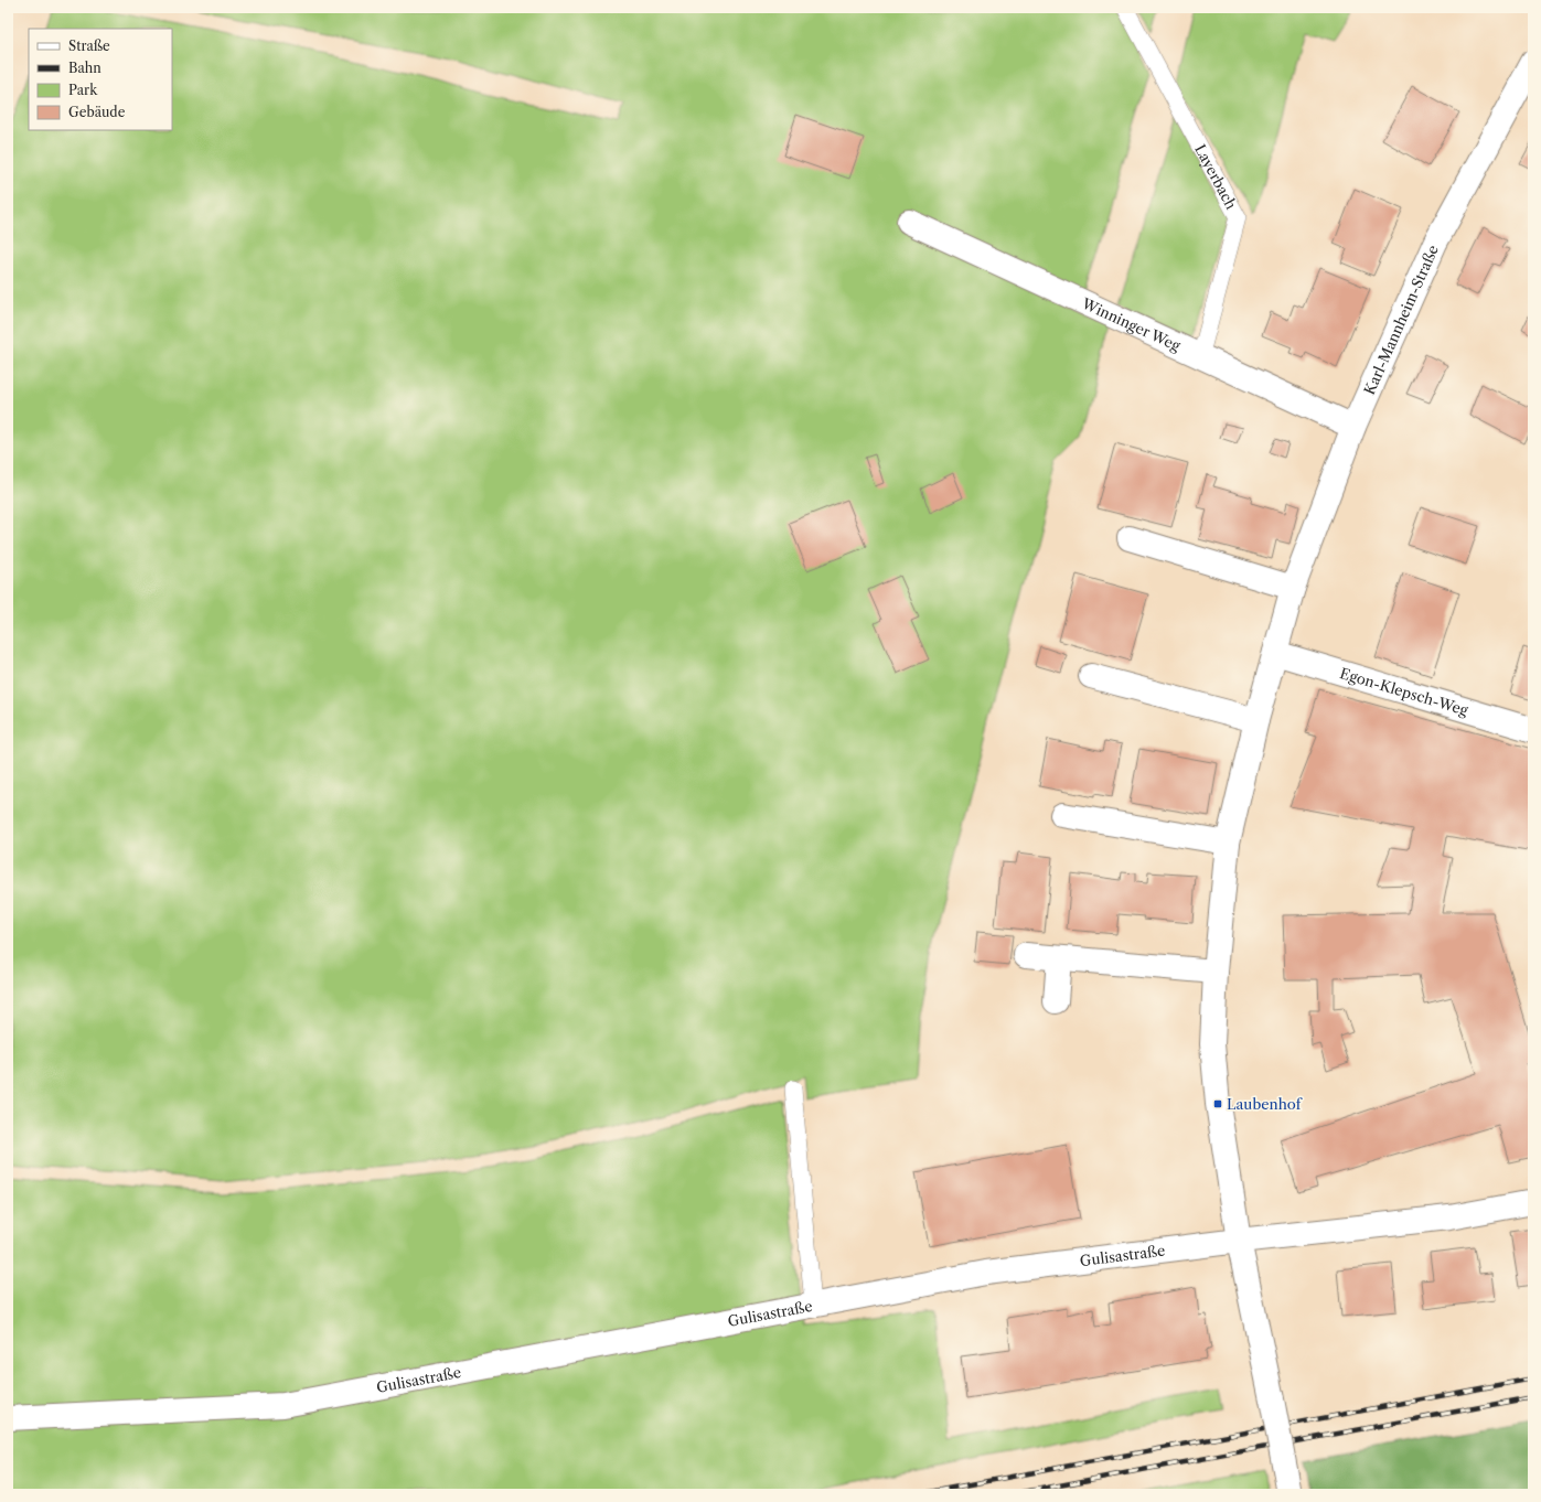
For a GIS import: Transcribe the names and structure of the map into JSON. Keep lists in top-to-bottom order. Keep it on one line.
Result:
{"streets":{"street":["Karl-Mannheim-Straße","Winninger Weg","Egon-Klepsch-Weg","Gulisastraße"],"lane":["Layerbach"]},"crossings":[["Layerbach","Winninger Weg"],["Karl-Mannheim-Straße","Winninger Weg"],["Karl-Mannheim-Straße","Egon-Klepsch-Weg"],["Karl-Mannheim-Straße","Gulisastraße"]],"places":{"transit":["Laubenhof"]},"legend":["Straße","Bahn","Park","Gebäude"]}
